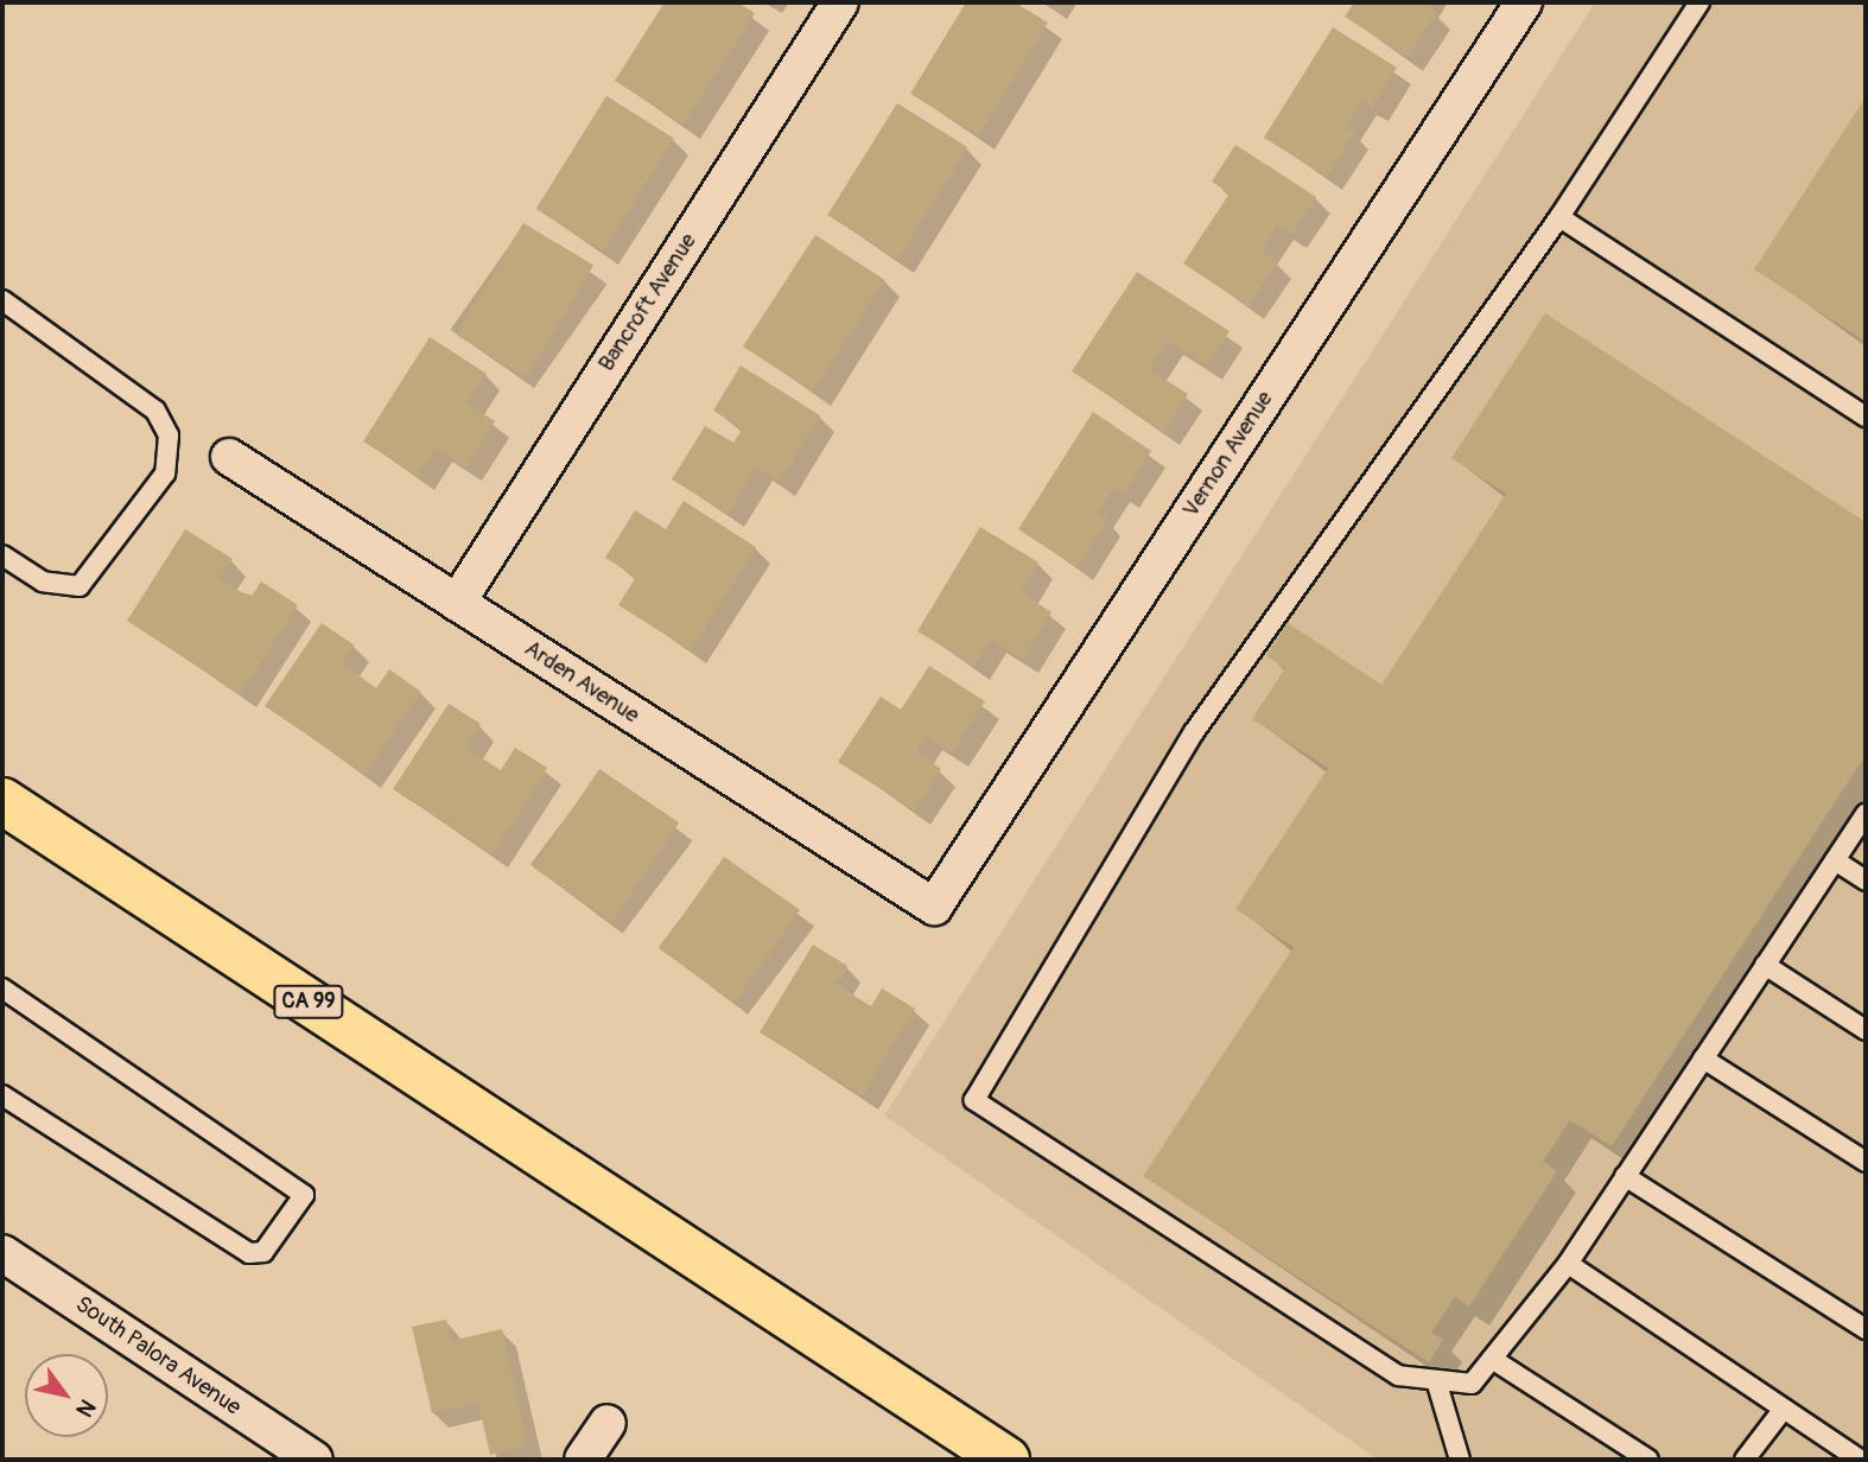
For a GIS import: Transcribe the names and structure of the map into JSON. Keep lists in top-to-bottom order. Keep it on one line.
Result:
{"streets":{"highway":["CA 99"],"street":["Bancroft Avenue","Vernon Avenue","Arden Avenue","South Palora Avenue"]},"crossings":[["Bancroft Avenue","Arden Avenue"],["Vernon Avenue","Arden Avenue"]],"north":"bottom right"}
